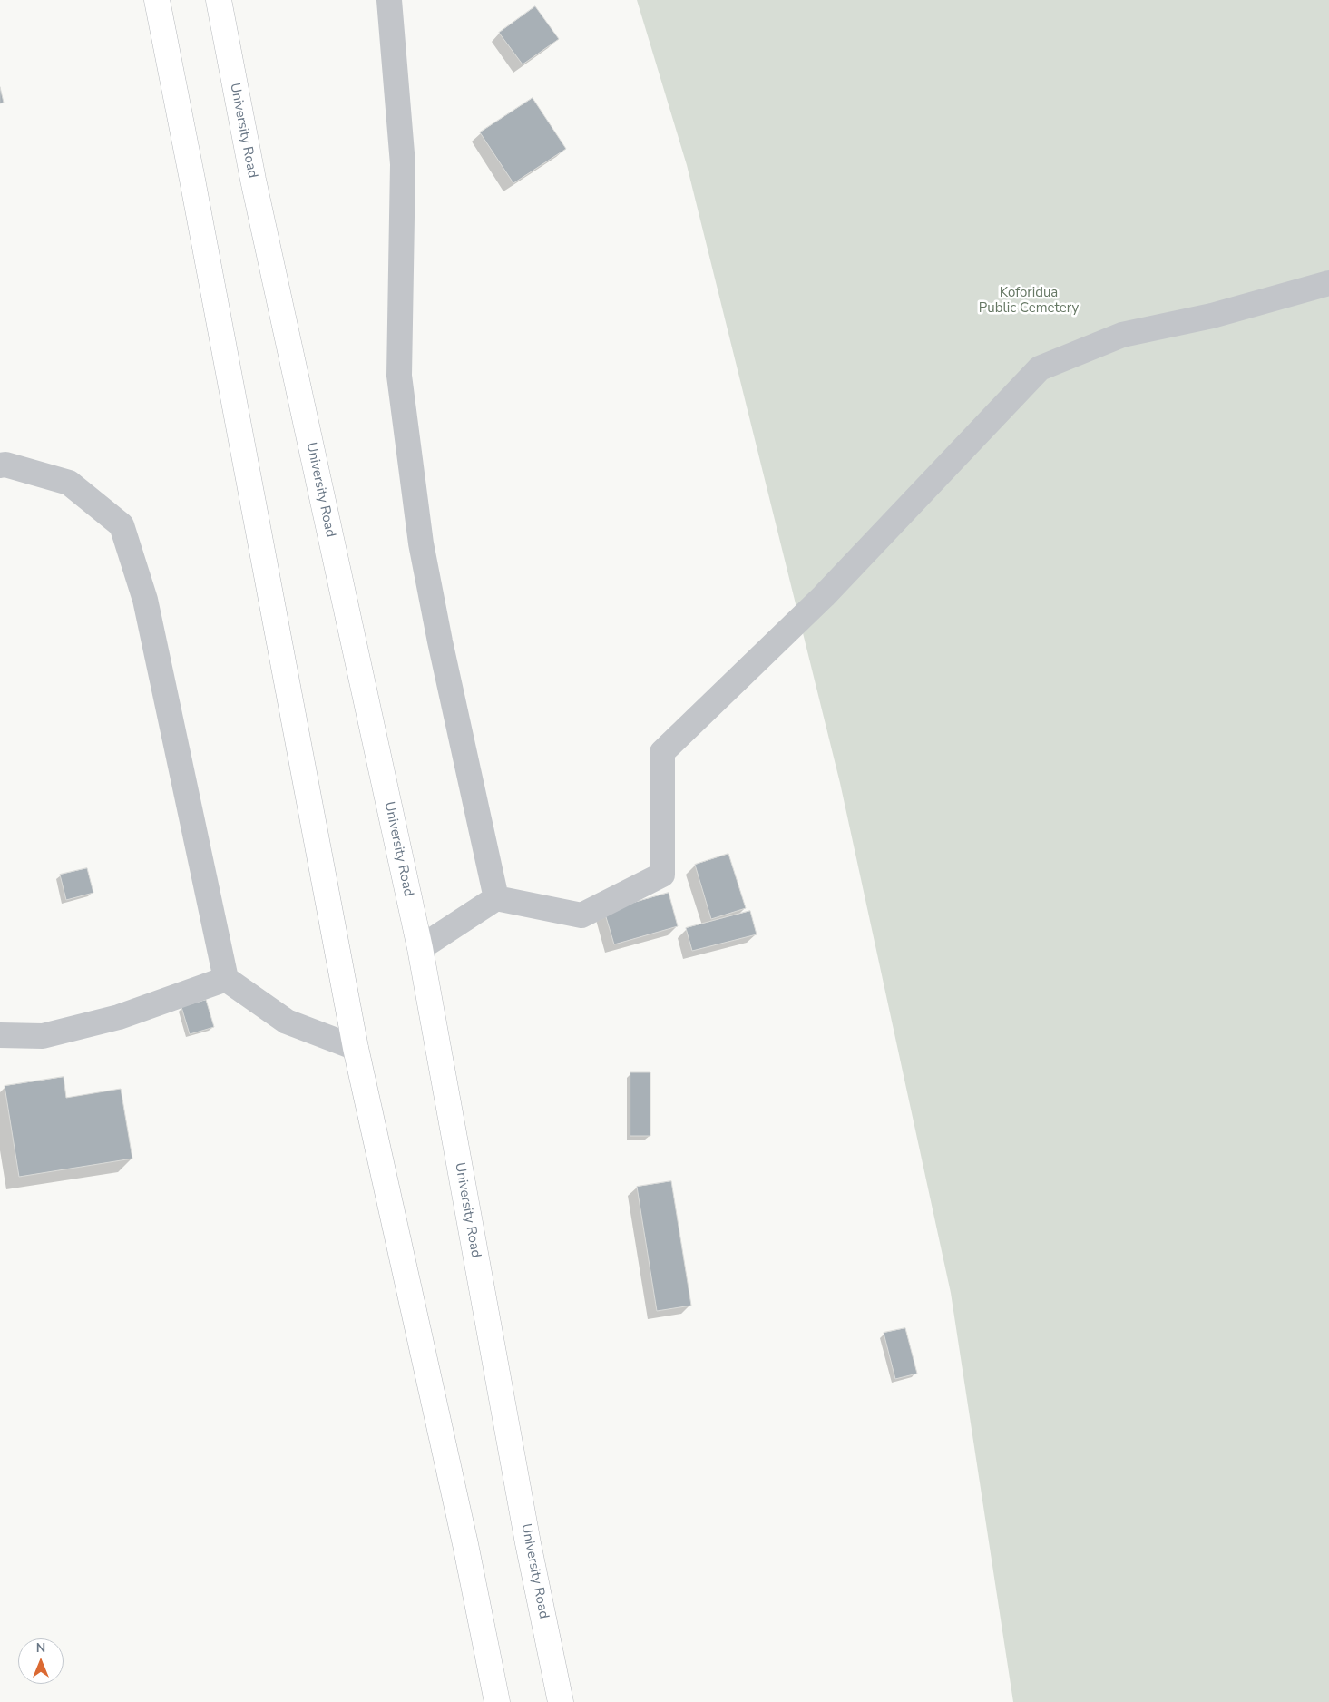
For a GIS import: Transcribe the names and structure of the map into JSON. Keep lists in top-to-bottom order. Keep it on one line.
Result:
{"streets":{"highway":["University Road"]},"parks":["Koforidua Public Cemetery"],"north":"top"}
